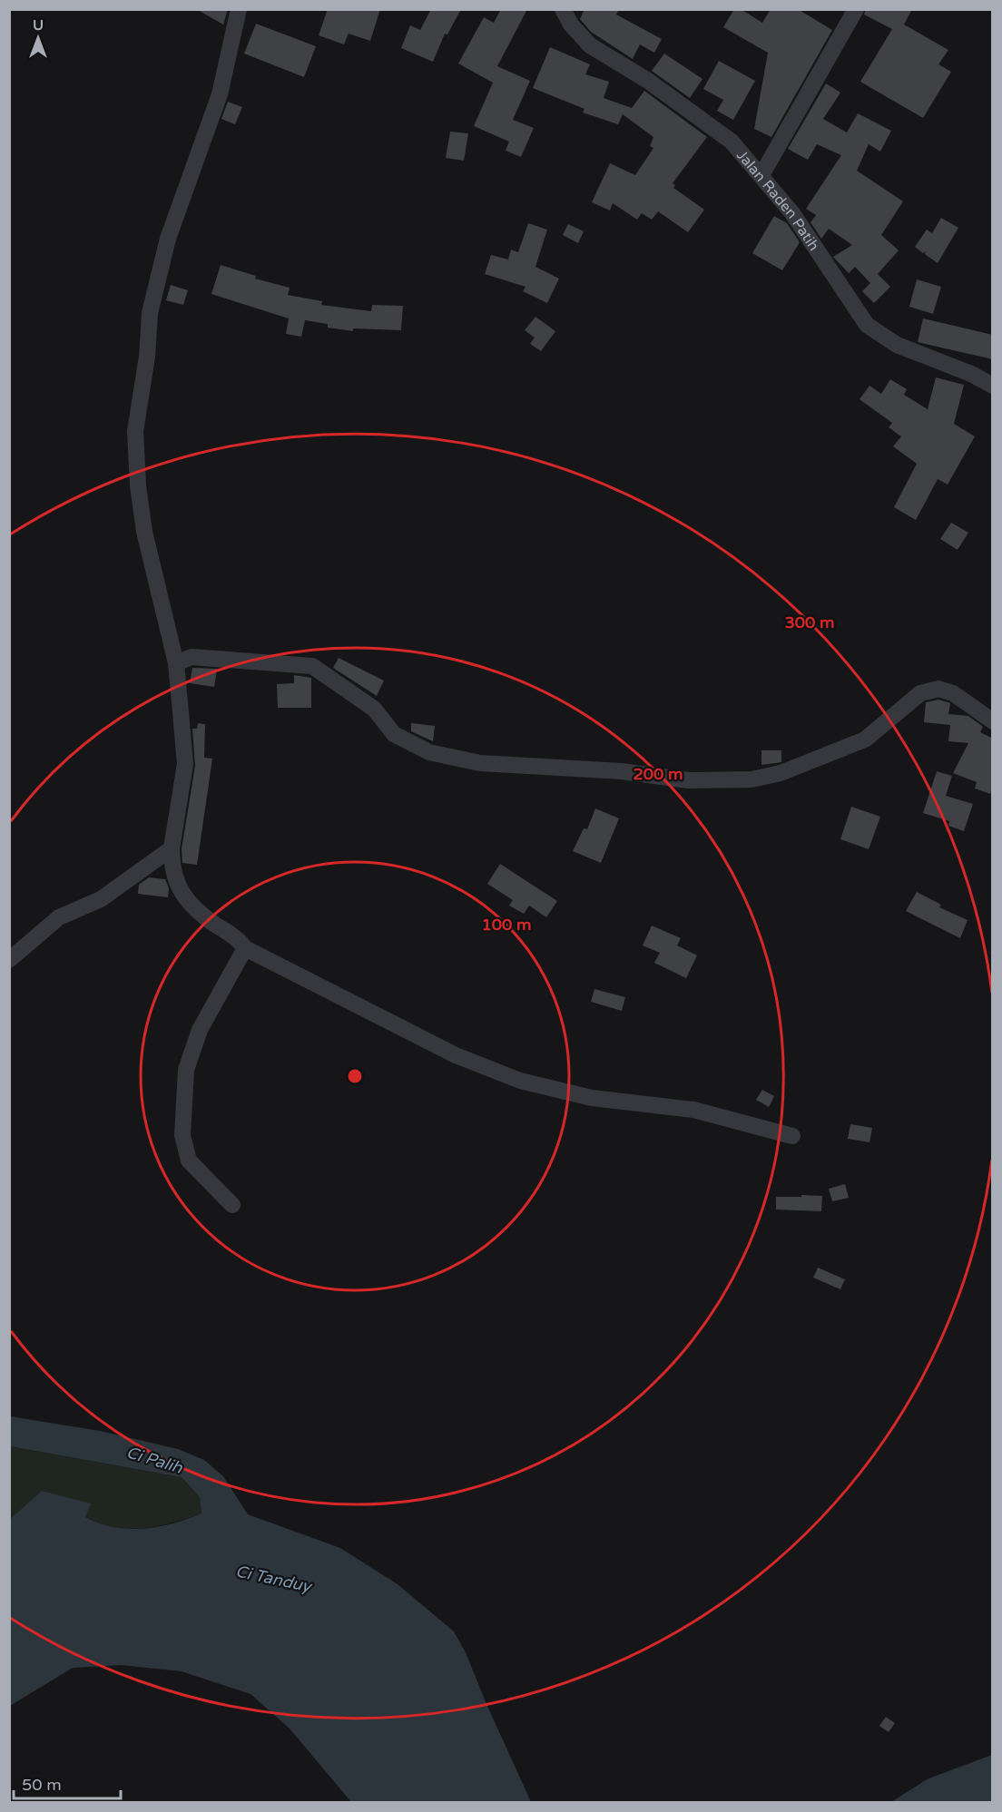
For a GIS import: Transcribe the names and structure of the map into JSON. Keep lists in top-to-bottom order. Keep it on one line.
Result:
{"streets":{"street":["Jalan Raden Patih"]},"water":["Ci Palih","Ci Tanduy"],"scale_bar":"50 m","north":"top","rings":["300 m","200 m","100 m"]}
